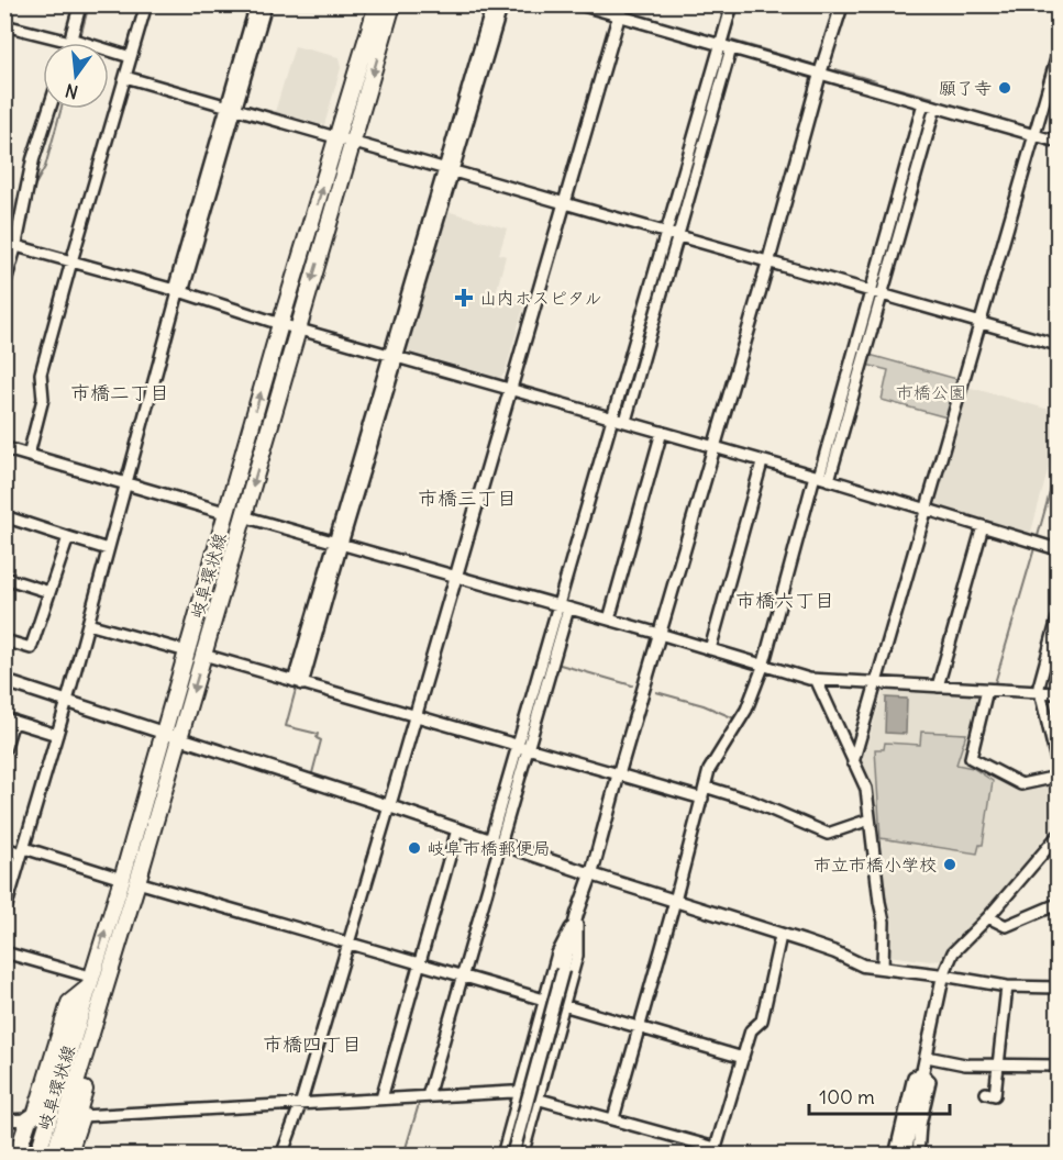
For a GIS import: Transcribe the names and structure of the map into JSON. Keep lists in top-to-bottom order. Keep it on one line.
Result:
{"streets":{"main road":["岐阜環状線"]},"districts":["市橋二丁目","市橋三丁目","市橋六丁目","市橋四丁目"],"parks":["市橋公園"],"places":{"other":["願了寺","岐阜市橋郵便局","市立市橋小学校"],"health":["山内ホスピタル"]},"scale_bar":"100 m","north":"bottom"}
